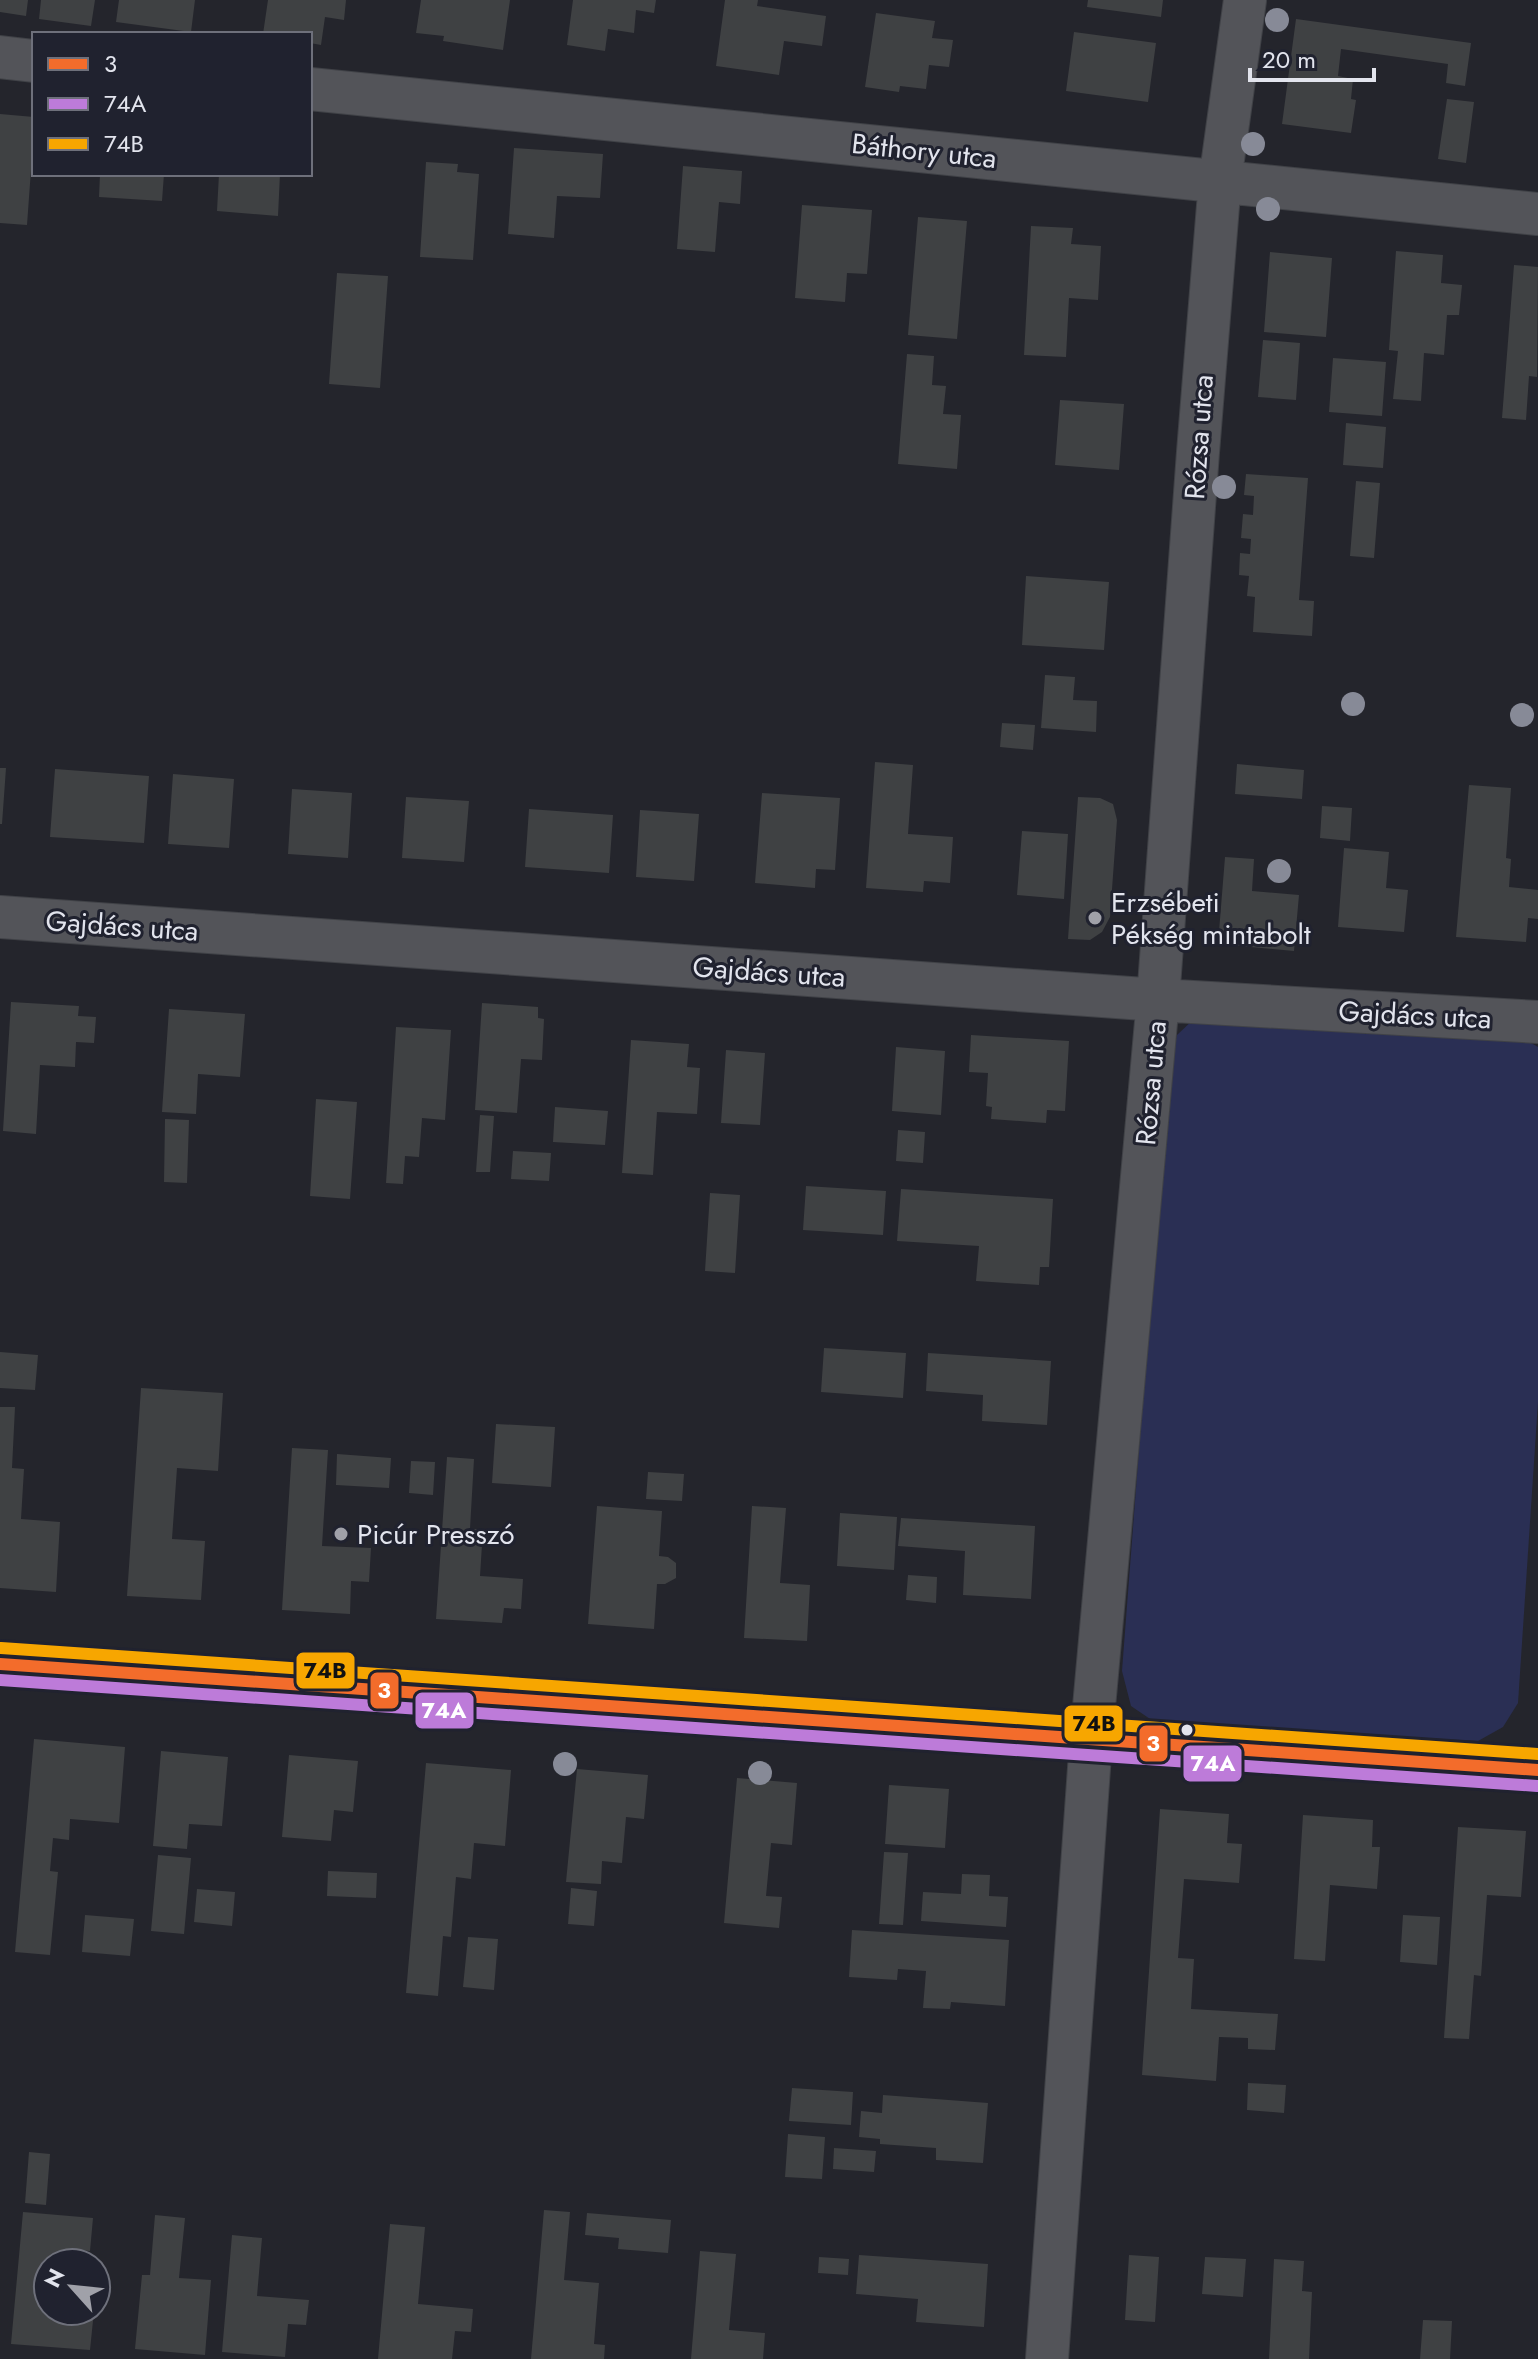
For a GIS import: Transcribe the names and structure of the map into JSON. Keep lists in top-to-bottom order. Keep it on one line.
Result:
{"streets":{"street":["Báthory utca","Rózsa utca","Gajdács utca"]},"crossings":[["Báthory utca","Rózsa utca"],["Rózsa utca","Gajdács utca"]],"places":["Erzsébeti Pékség mintabolt","Picúr Presszó"],"lines":["transit line 74B","transit line 3","transit line 74A"],"legend":["3","74A","74B"],"scale_bar":"20 m","north":"top left"}
